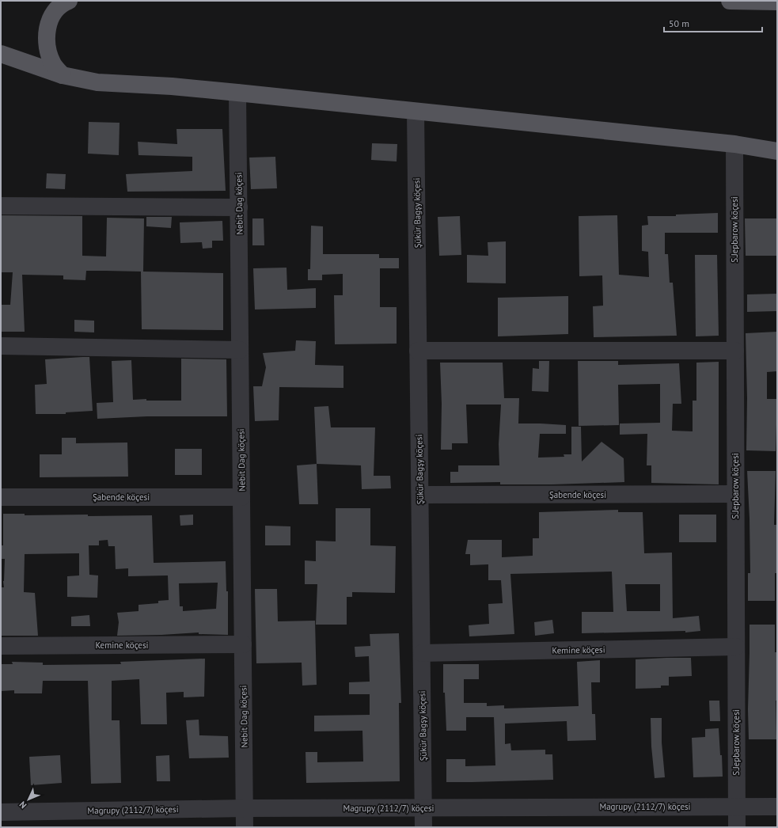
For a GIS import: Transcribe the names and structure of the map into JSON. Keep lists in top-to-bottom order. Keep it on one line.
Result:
{"streets":{"street":["Nebit Dag köçesi","Şükür Bagşy köçesi","S.Jepbarow köçesi","Şabende köçesi","Kemine köçesi","Magrupy (2112/7) köçesi"]},"crossings":[["Nebit Dag köçesi","Şabende köçesi"],["Nebit Dag köçesi","Kemine köçesi"],["Nebit Dag köçesi","Magrupy (2112/7) köçesi"],["Şükür Bagşy köçesi","Şabende köçesi"],["Şükür Bagşy köçesi","Kemine köçesi"],["Şükür Bagşy köçesi","Magrupy (2112/7) köçesi"],["S.Jepbarow köçesi","Şabende köçesi"],["S.Jepbarow köçesi","Kemine köçesi"],["S.Jepbarow köçesi","Magrupy (2112/7) köçesi"]],"scale_bar":"50 m","north":"bottom left"}
